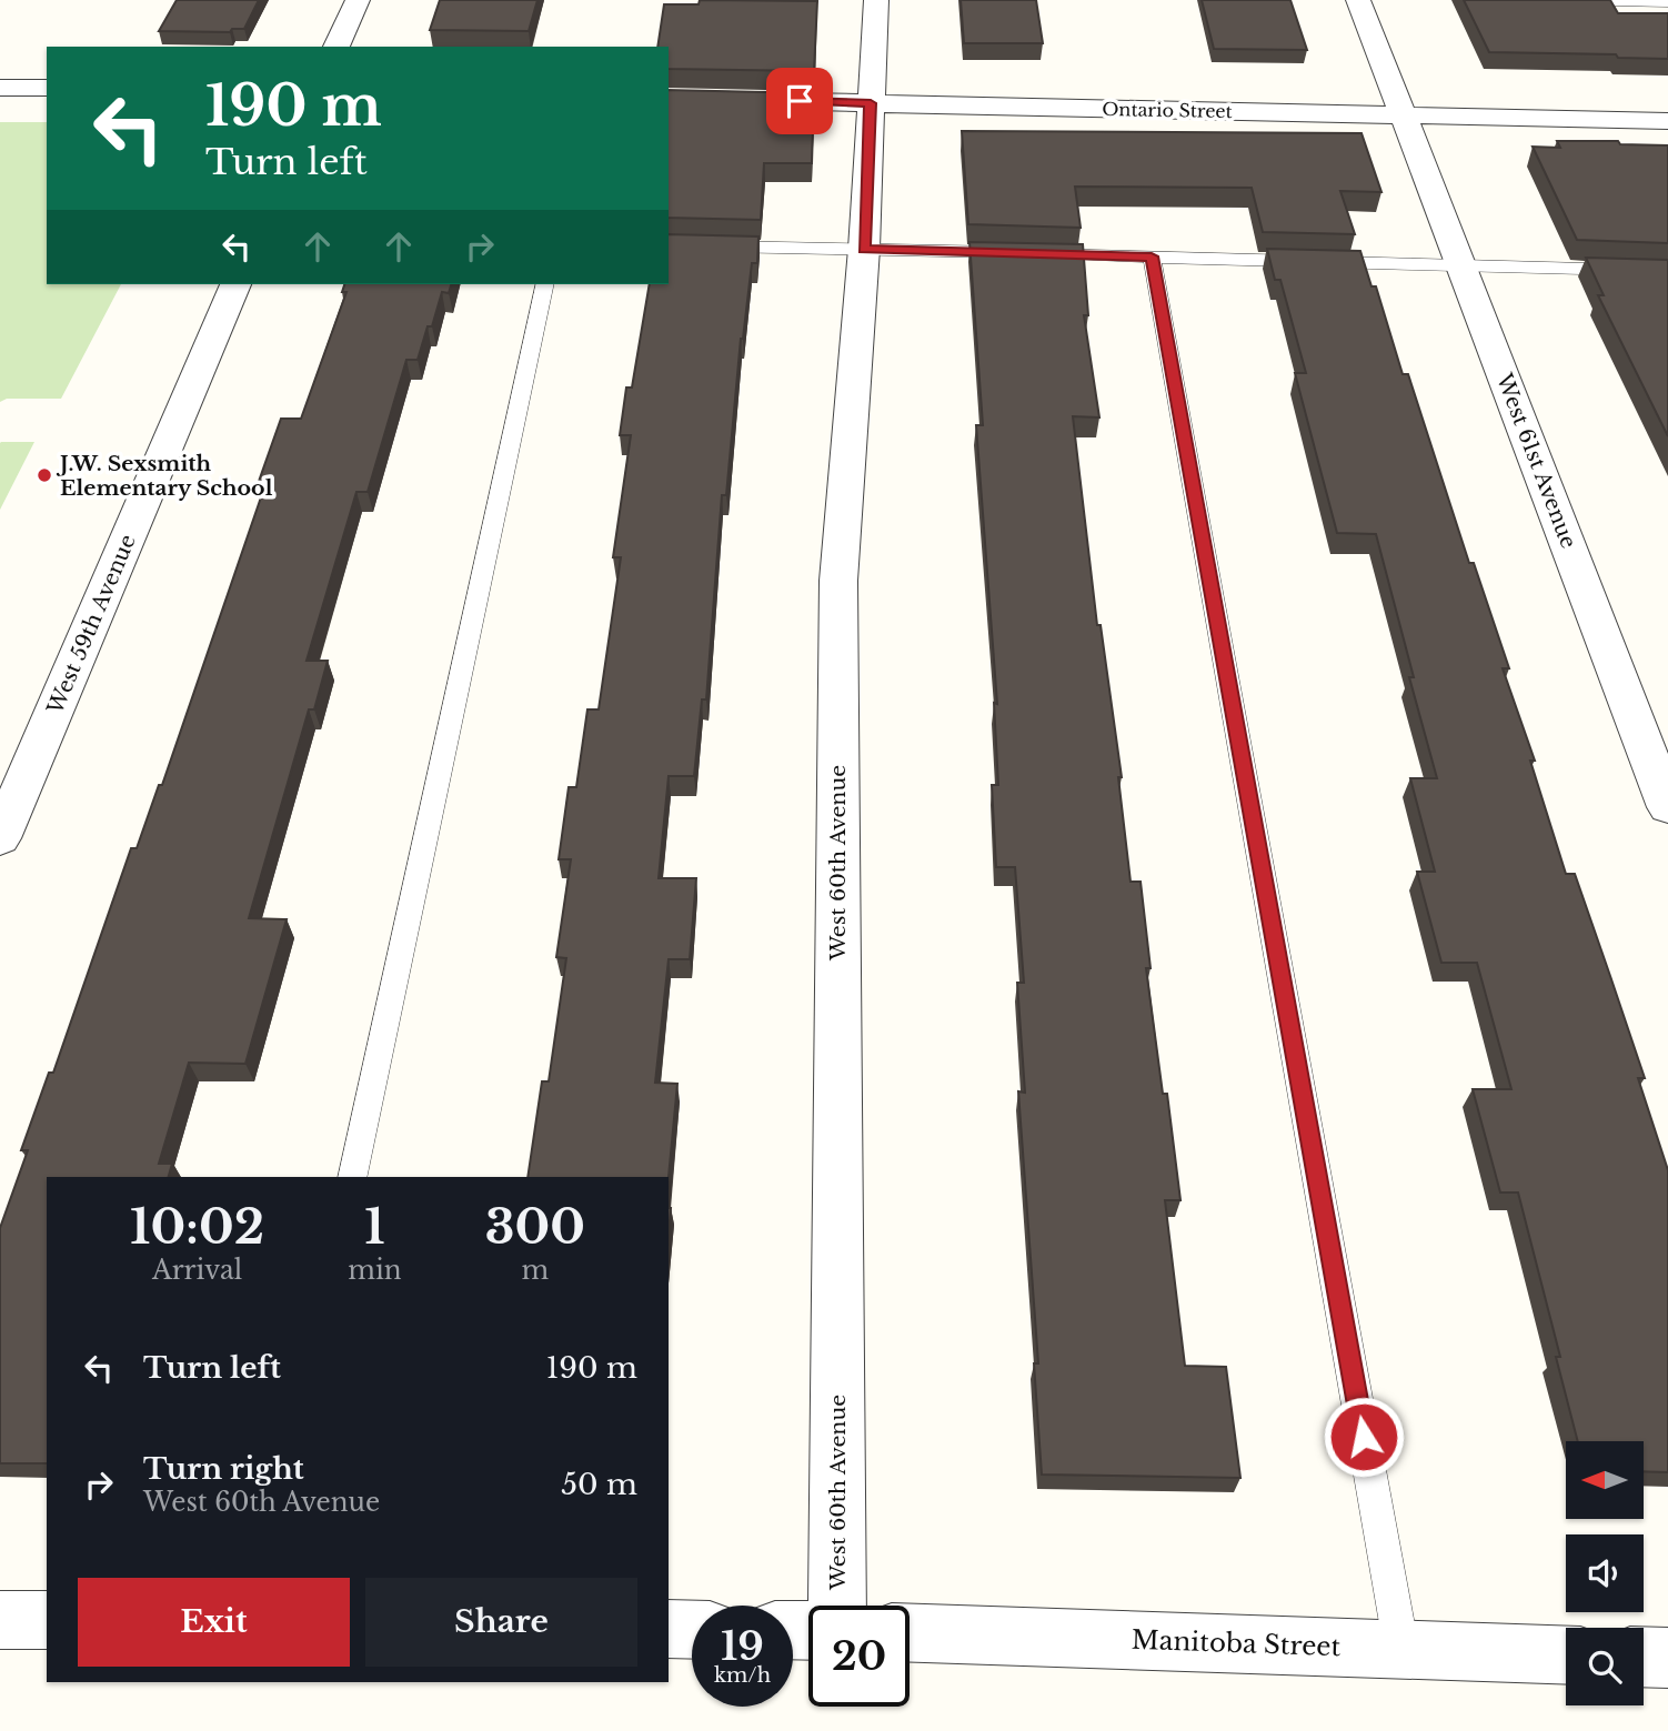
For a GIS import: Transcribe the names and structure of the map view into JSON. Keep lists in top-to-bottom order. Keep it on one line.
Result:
{"streets":{"street":["Ontario Street","West 61st Avenue","West 59th Avenue","West 60th Avenue","Manitoba Street"]},"crossings":[["Ontario Street","West 61st Avenue"],["Ontario Street","West 60th Avenue"]],"places":["J.W. Sexsmith Elementary School"],"north":"left","page":{"turn":["190 m","Turn left"],"eta":["10:02","Arrival","1","min","300","m"],"list":[{"name":"Turn left","value":"190 m"},{"name":"Turn right","note":"West 60th Avenue","value":"50 m"}],"buttons":["Exit","Share"],"speed":"19 km/h","limit":"20"}}
